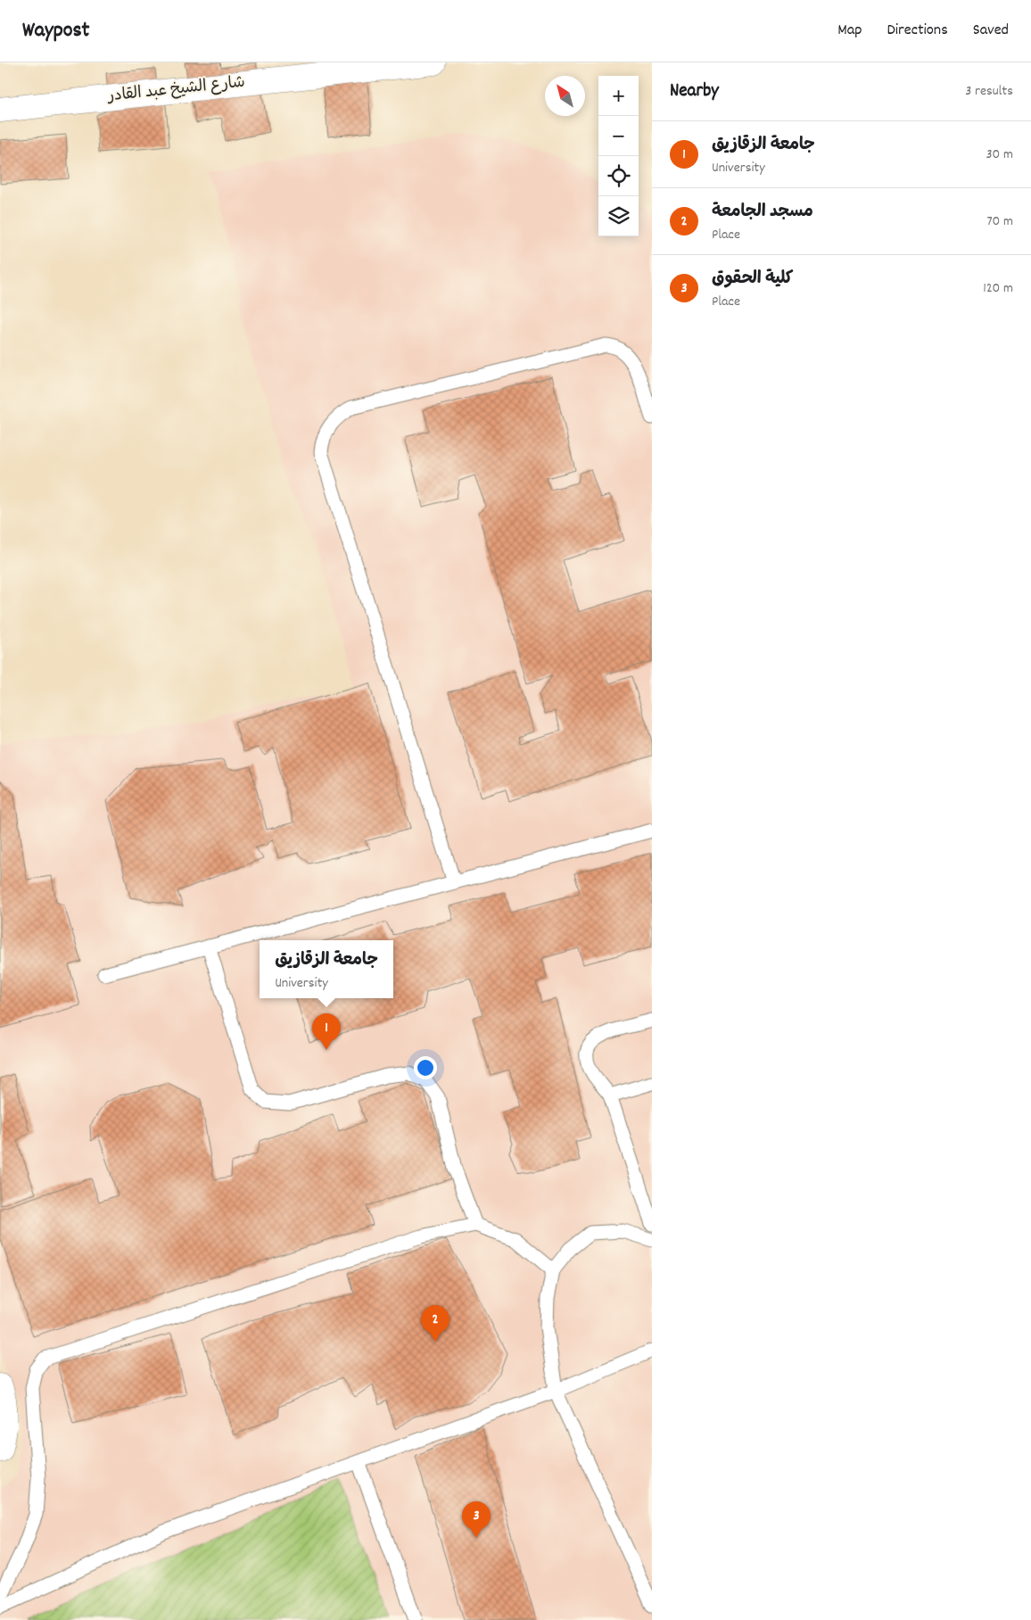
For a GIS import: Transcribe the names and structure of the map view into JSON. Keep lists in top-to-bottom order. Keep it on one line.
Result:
{"streets":{"street":["شارع الشيخ عبد القادر"]},"north":"top left","page":{"header":"Waypost","nav":["Map","Directions","Saved"],"heading":["Nearby","3 results"],"map_buttons":["+","−"],"list":[{"mark":"1","name":"جامعة الزقازيق","note":"University","value":"30 m"},{"mark":"2","name":"مسجد الجامعة","note":"Place","value":"70 m"},{"mark":"3","name":"كلية الحقوق","note":"Place","value":"120 m"}],"popup":["جامعة الزقازيق","University"],"pins":["1","2","3"]}}
